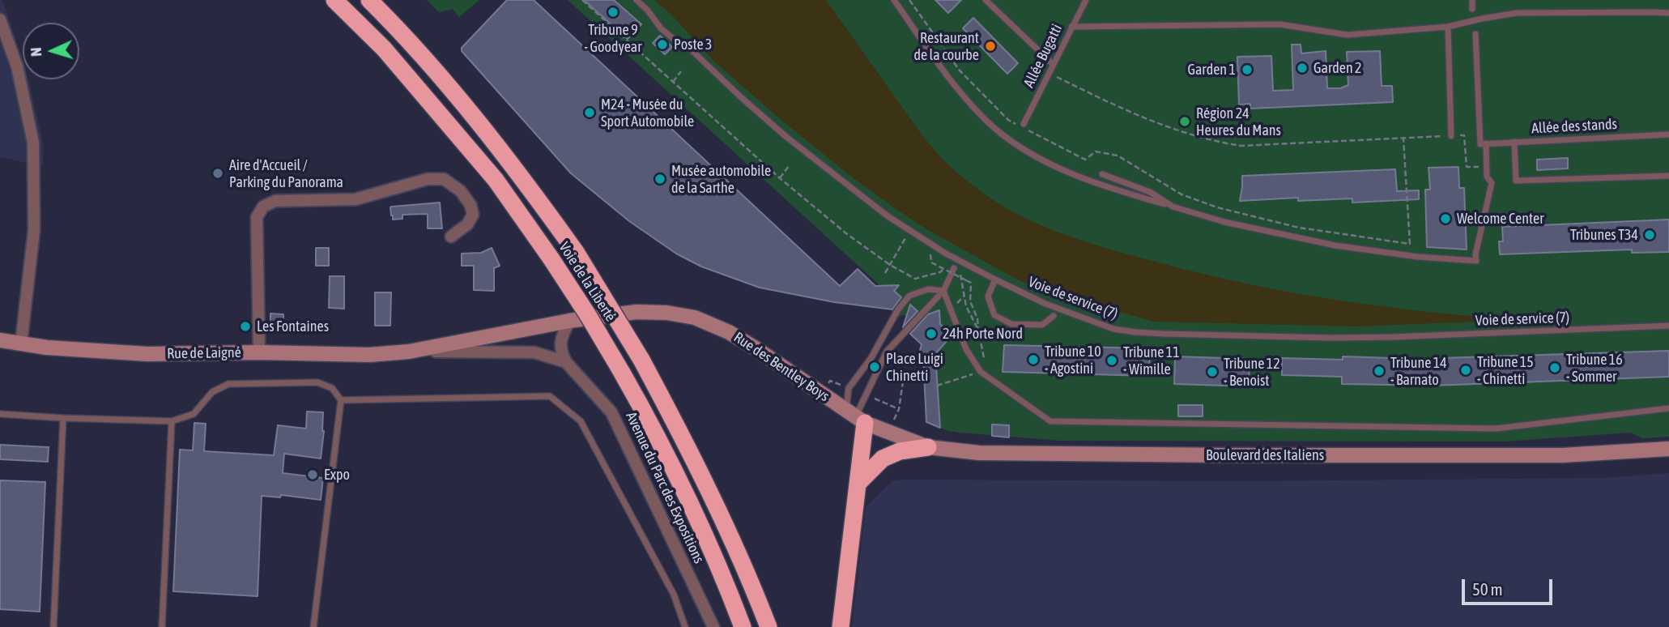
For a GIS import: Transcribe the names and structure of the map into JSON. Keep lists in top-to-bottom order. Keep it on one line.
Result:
{"streets":{"highway":["Voie de la Liberté"],"street":["Rue de Laigné","Rue des Bentley Boys","Boulevard des Italiens","Avenue du Parc des Expositions"],"lane":["Allée Bugatti","Allée des stands","Voie de service (7)"]},"crossings":[["Rue de Laigné","Rue des Bentley Boys"],["Rue des Bentley Boys","Boulevard des Italiens"]],"places":["Tribune 9 - Goodyear","Poste 3","Restaurant de la courbe","Garden 2","Garden 1","M24 - Musée du Sport Automobile","Région 24 Heures du Mans","Aire d'Accueil / Parking du Panorama","Musée automobile de la Sarthe","Welcome Center","Tribunes T34","Les Fontaines","24h Porte Nord","Tribune 10 - Agostini","Tribune 11 - Wimille","Place Luigi Chinetti","Tribune 16 - Sommer","Tribune 15 - Chinetti","Tribune 14 - Barnato","Tribune 12 - Benoist","Expo"],"scale_bar":"50 m","north":"left"}
